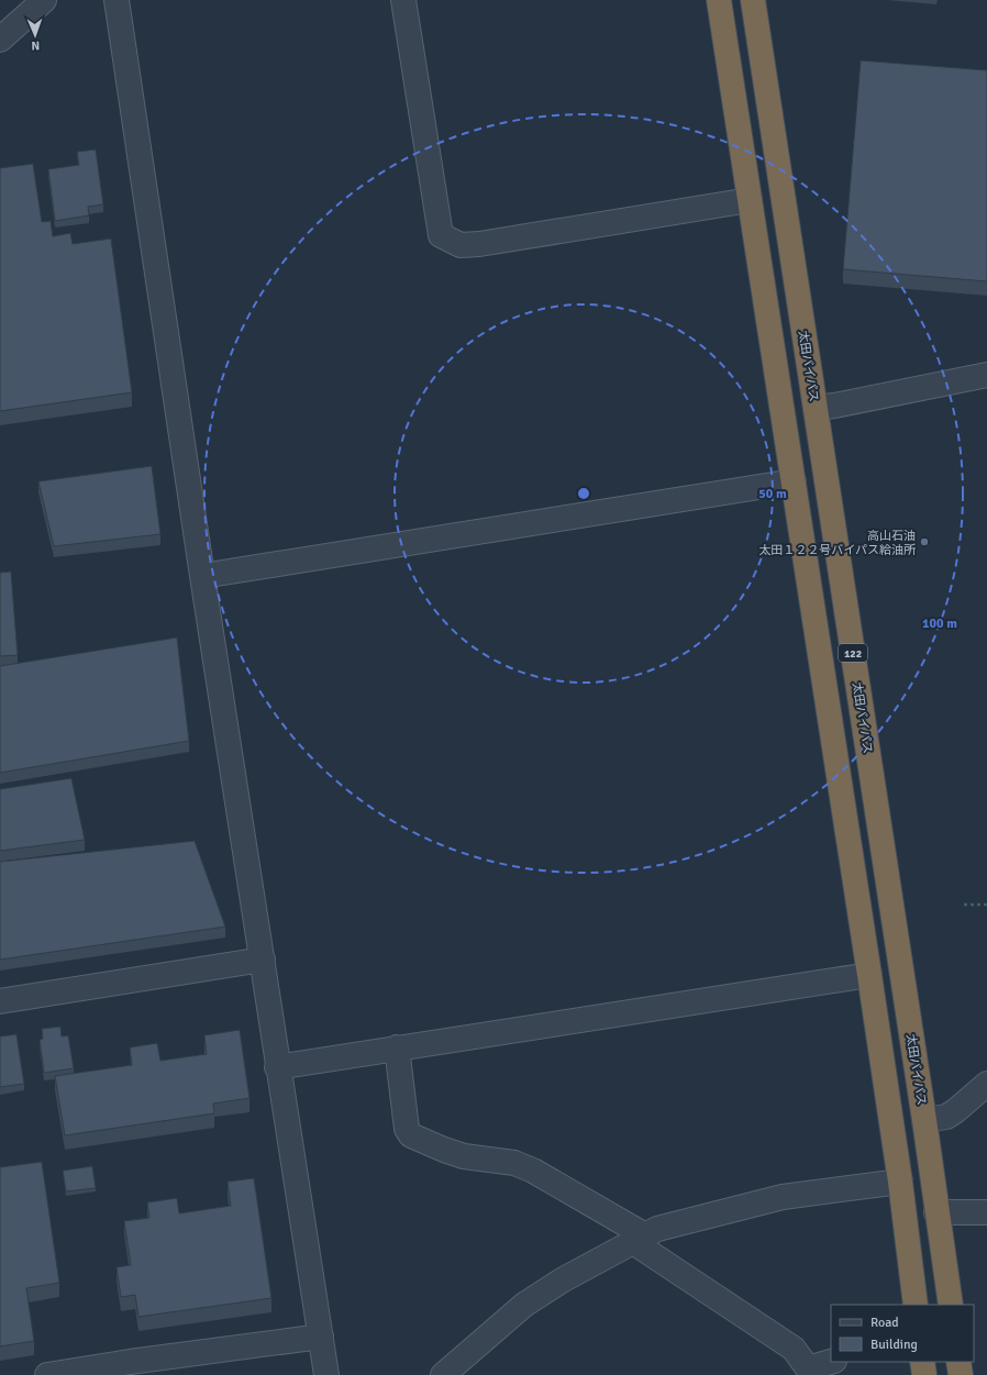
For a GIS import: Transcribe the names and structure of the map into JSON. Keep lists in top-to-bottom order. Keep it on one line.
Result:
{"streets":{"highway":["太田バイパス","122"]},"places":["高山石油 太田１２２号バイパス給油所"],"legend":["Road","Building"],"north":"bottom","rings":["50 m","100 m"]}
